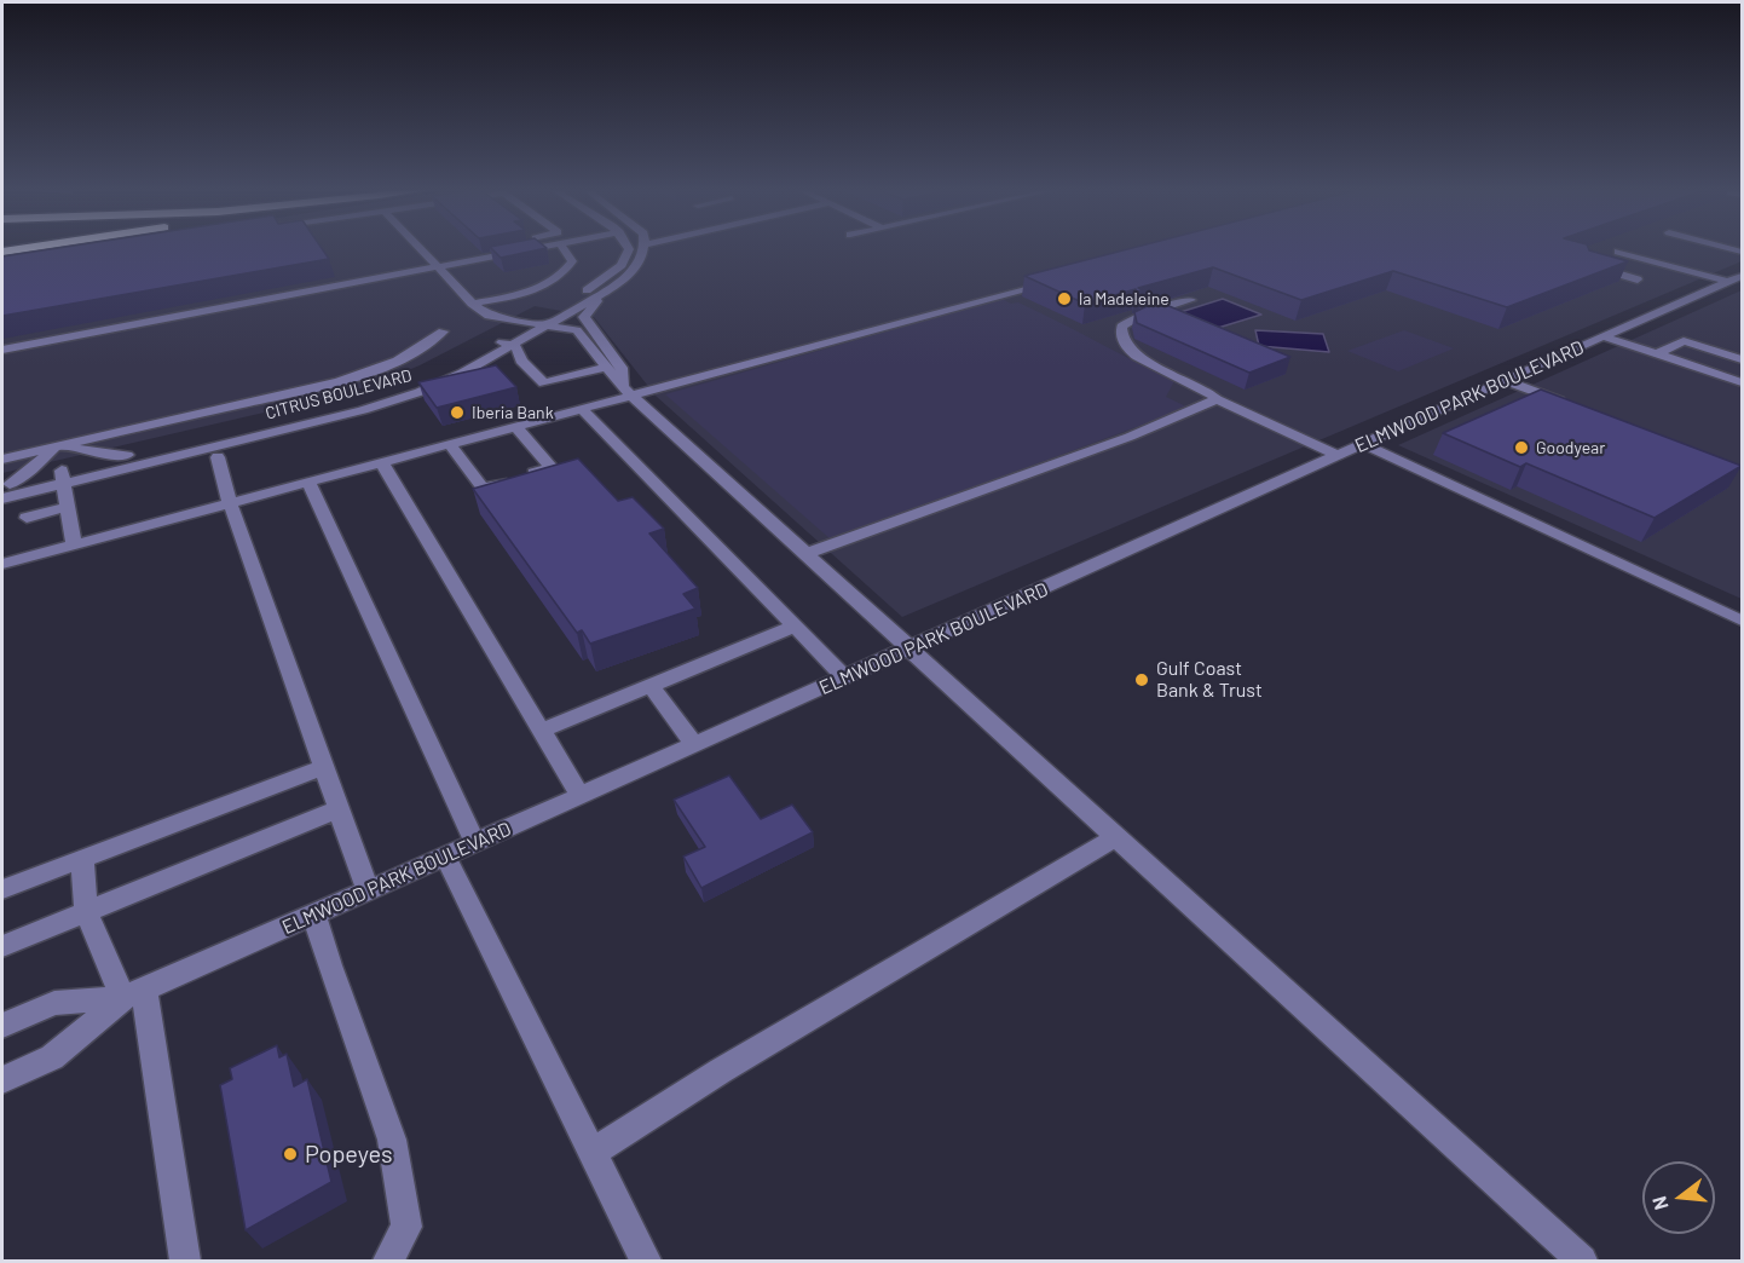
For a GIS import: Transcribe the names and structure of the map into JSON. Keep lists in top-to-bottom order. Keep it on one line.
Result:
{"streets":{"street":["CITRUS BOULEVARD","ELMWOOD PARK BOULEVARD"]},"places":["la Madeleine","Iberia Bank","Goodyear","Gulf Coast Bank & Trust","Popeyes"],"north":"left"}
